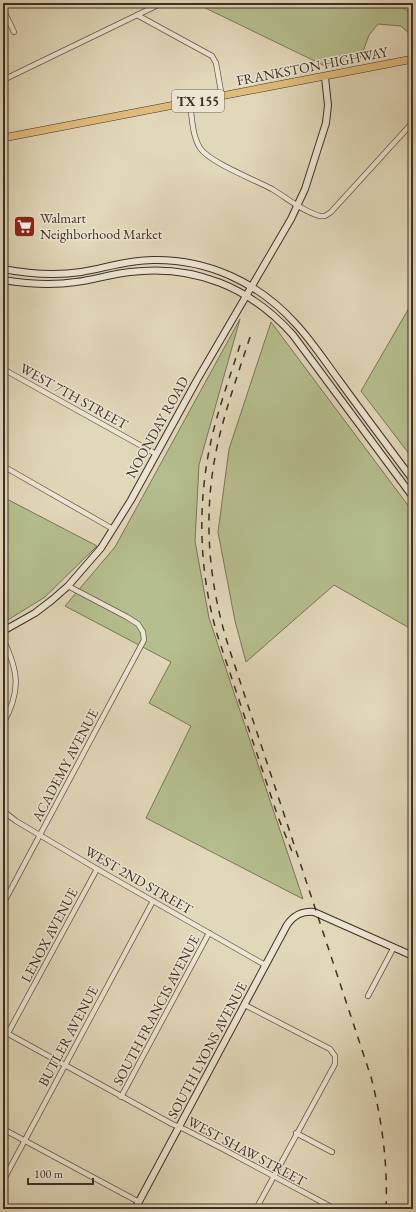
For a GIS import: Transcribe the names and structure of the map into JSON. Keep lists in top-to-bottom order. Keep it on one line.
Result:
{"streets":{"main road":["FRANKSTON HIGHWAY","TX 155"],"street":["WEST 7TH STREET","NOONDAY ROAD","ACADEMY AVENUE","WEST 2ND STREET","LENOX AVENUE","SOUTH FRANCIS AVENUE","BUTLER AVENUE","SOUTH LYONS AVENUE","WEST SHAW STREET"]},"crossings":[["FRANKSTON HIGHWAY","NOONDAY ROAD"],["WEST 7TH STREET","NOONDAY ROAD"],["NOONDAY ROAD","ACADEMY AVENUE"],["ACADEMY AVENUE","WEST 2ND STREET"],["WEST 2ND STREET","LENOX AVENUE"],["WEST 2ND STREET","SOUTH FRANCIS AVENUE"],["WEST 2ND STREET","BUTLER AVENUE"],["WEST 2ND STREET","SOUTH LYONS AVENUE"],["LENOX AVENUE","WEST SHAW STREET"],["SOUTH FRANCIS AVENUE","WEST SHAW STREET"],["BUTLER AVENUE","WEST SHAW STREET"],["SOUTH LYONS AVENUE","WEST SHAW STREET"]],"places":{"supermarket":["Walmart Neighborhood Market"]},"scale_bar":"100 m"}
